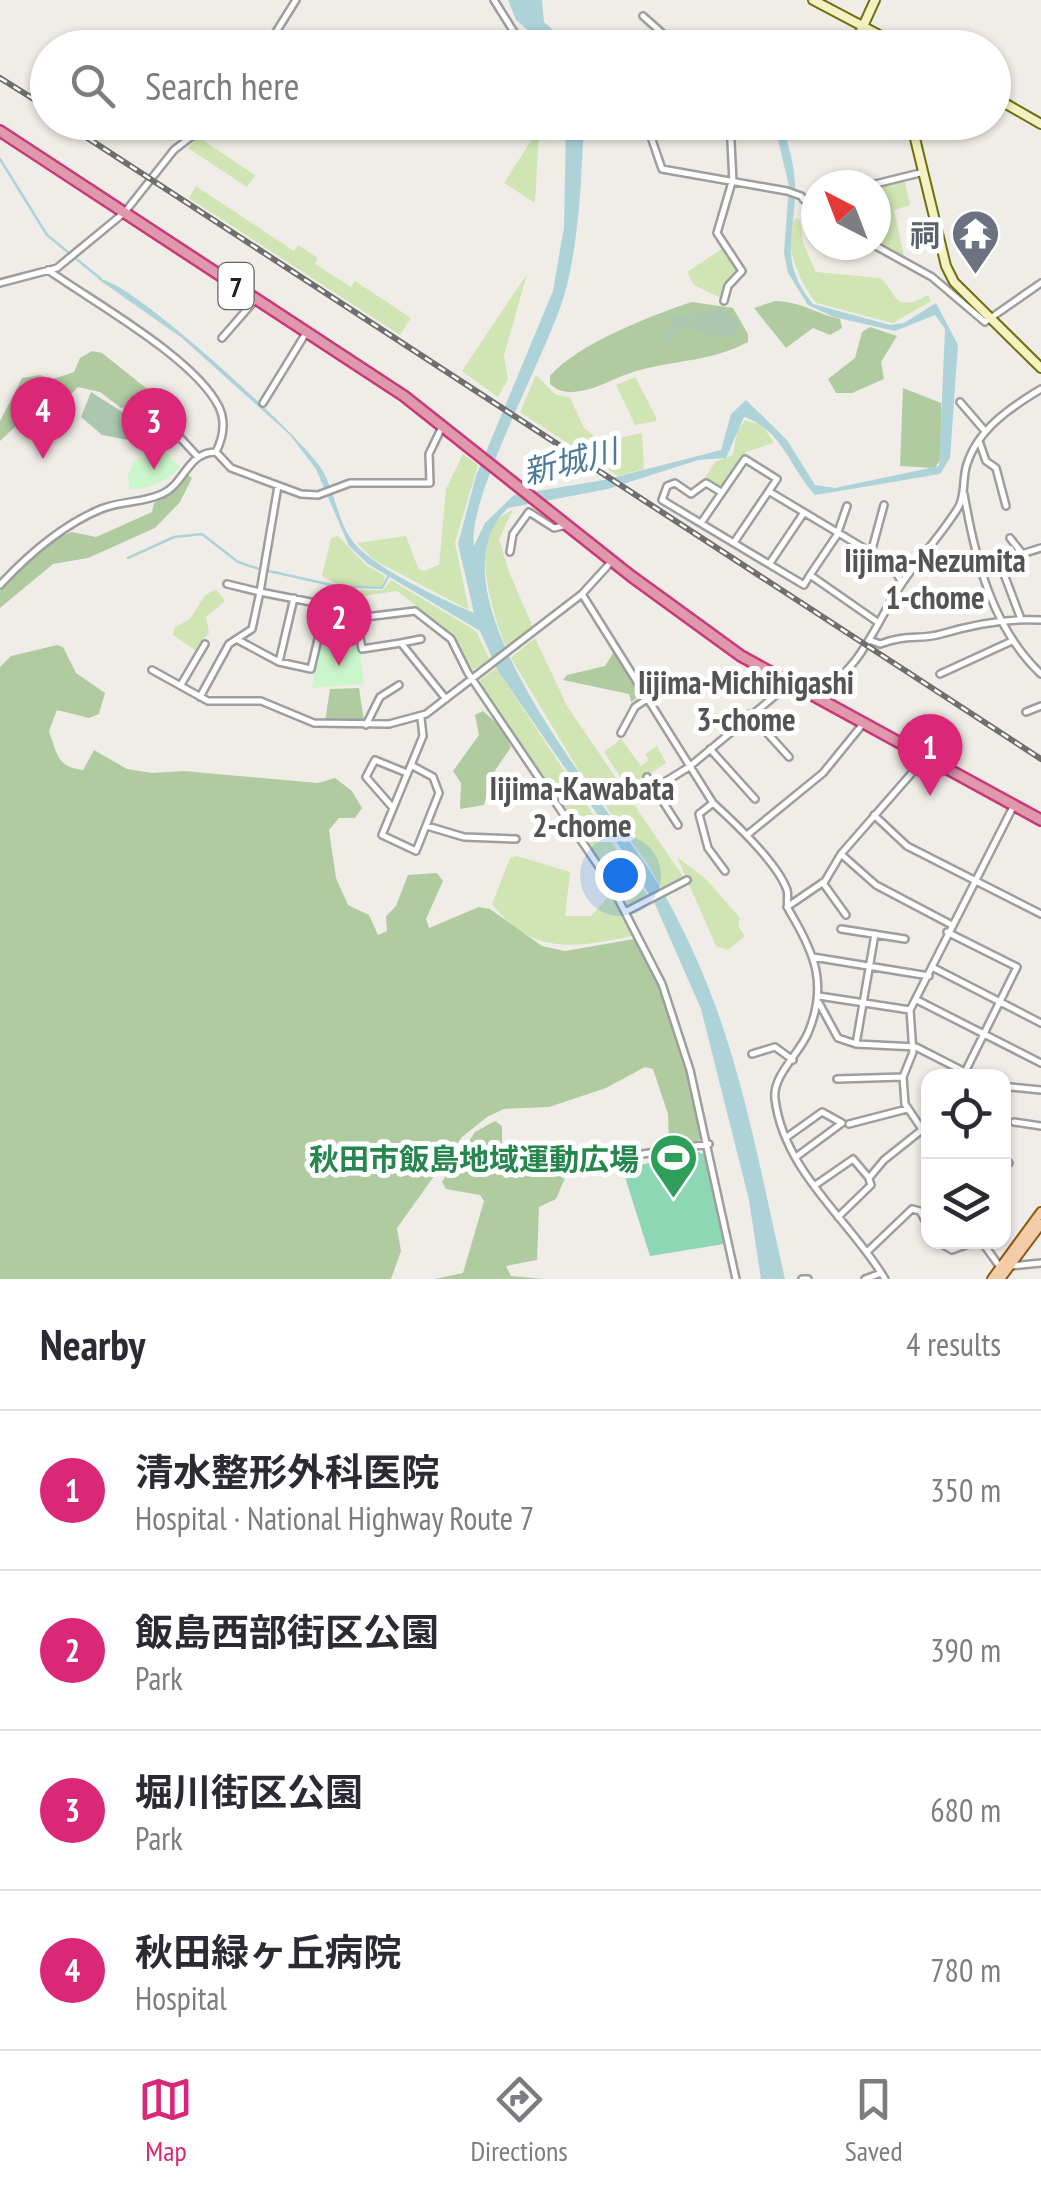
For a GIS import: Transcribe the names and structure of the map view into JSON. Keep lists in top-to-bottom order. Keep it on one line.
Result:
{"streets":{"highway":["7"]},"districts":["Iijima-Nezumita 1-chome","Iijima-Michihigashi 3-chome","Iijima-Kawabata 2-chome"],"water":["新城川"],"places":{"temple":["祠"],"sports":["秋田市飯島地域運動広場"]},"north":"top left","page":{"search":"Search here","pins":["4","3","2","1"],"heading":["Nearby","4 results"],"list":[{"mark":"1","name":"清水整形外科医院","note":"Hospital · National Highway Route 7","value":"350 m"},{"mark":"2","name":"飯島西部街区公園","note":"Park","value":"390 m"},{"mark":"3","name":"堀川街区公園","note":"Park","value":"680 m"},{"mark":"4","name":"秋田緑ヶ丘病院","note":"Hospital","value":"780 m"}],"nav":["Map","Directions","Saved"]}}
